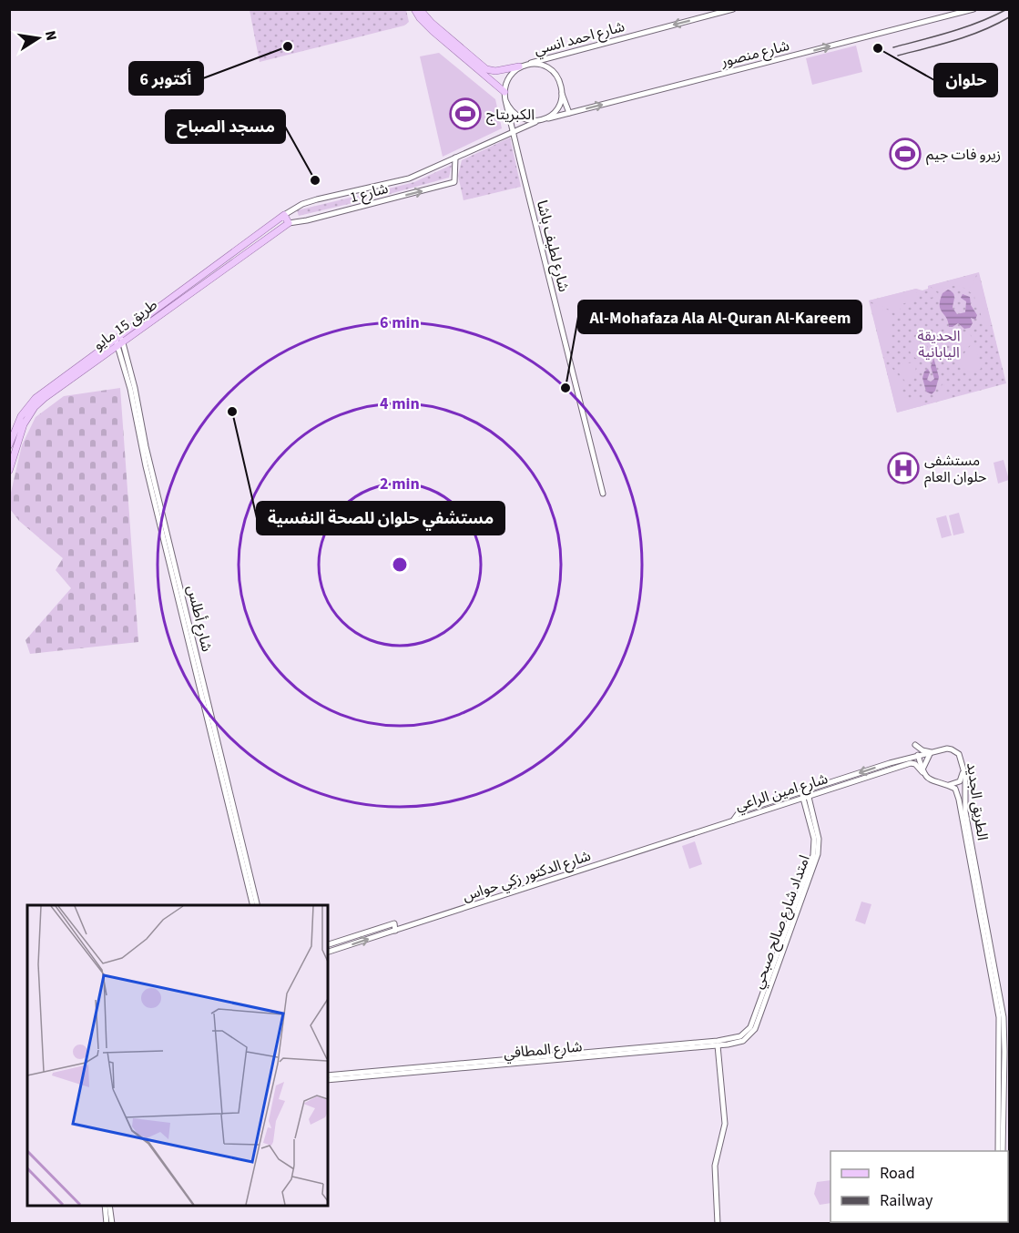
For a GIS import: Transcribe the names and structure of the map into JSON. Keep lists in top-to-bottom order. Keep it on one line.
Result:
{"streets":{"main road":["طريق 15 مايو"],"street":["شارع احمد انسي","شارع منصور","شارع 1","شارع لطيف باشا","شارع أطلس","شارع امين الراعي","الطريق الجديد","شارع الدكتور زكي حواس","امتداد شارع صالح صبحي","شارع المطافي"]},"crossings":[["شارع احمد انسي","شارع منصور"],["شارع احمد انسي","شارع لطيف باشا"],["شارع منصور","شارع 1"],["شارع منصور","شارع لطيف باشا"],["شارع منصور","طريق 15 مايو"],["شارع 1","طريق 15 مايو"],["طريق 15 مايو","شارع أطلس"],["شارع امين الراعي","الطريق الجديد"],["شارع امين الراعي","شارع الدكتور زكي حواس"],["شارع امين الراعي","امتداد شارع صالح صبحي"],["امتداد شارع صالح صبحي","شارع المطافي"]],"one_way":["شارع احمد انسي","شارع منصور","شارع 1"],"parks":["الحديقة اليابانية"],"places":{"other":["6 أكتوبر","حلوان","مسجد الصباح","Al-Mohafaza Ala Al-Quran Al-Kareem","مستشفي حلوان للصحة النفسية"],"sports":["الكبريتاج","زيرو فات جيم"],"hospital":["مستشفى حلوان العام"]},"legend":["Road","Railway"],"north":"right","rings":["6 min","4 min","2 min"]}
